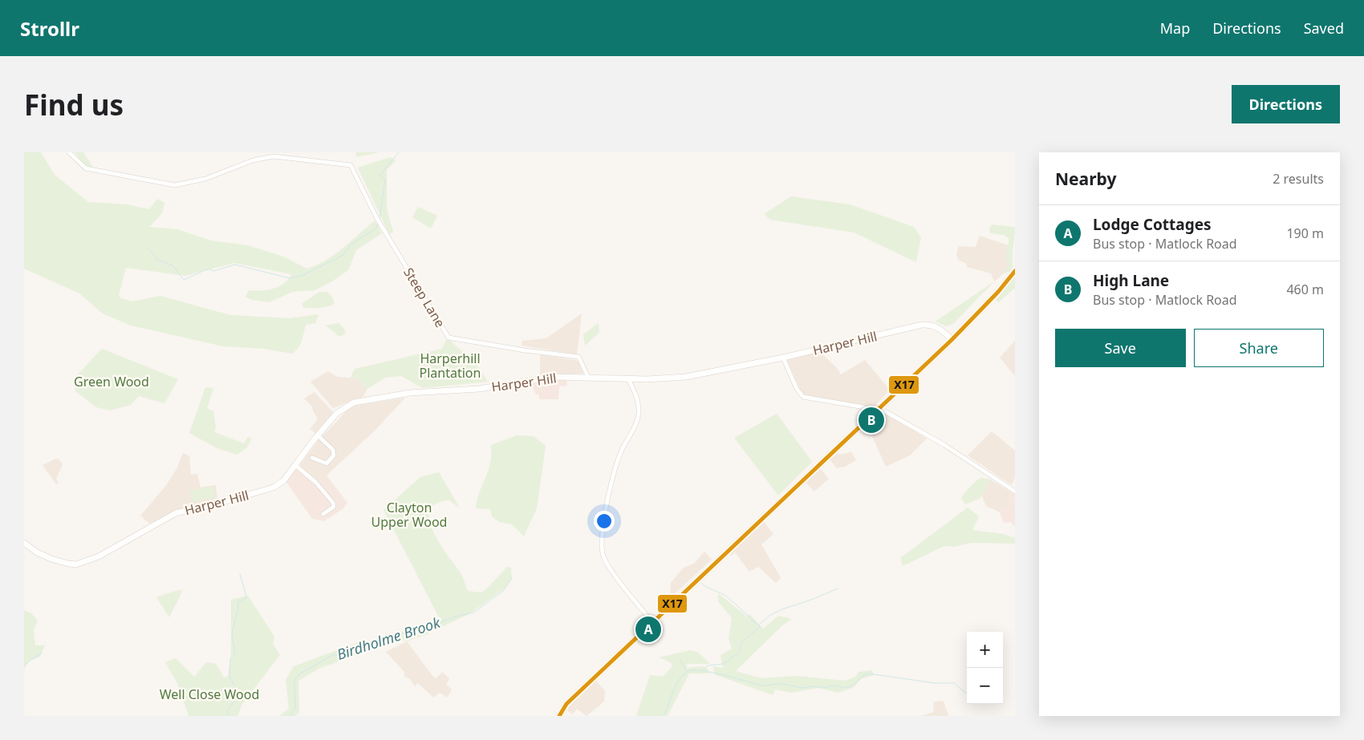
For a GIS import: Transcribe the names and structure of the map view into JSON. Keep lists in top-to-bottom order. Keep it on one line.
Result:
{"streets":{"street":["Steep Lane","Harper Hill"]},"crossings":[["Steep Lane","Harper Hill"]],"water":["Birdholme Brook"],"parks":["Harperhill Plantation","Green Wood","Clayton Upper Wood","Well Close Wood"],"lines":["transit line X17"],"page":{"header":"Strollr","nav":["Map","Directions","Saved"],"buttons":["Directions",["Save","Share"]],"title":"Find us","heading":["Nearby","2 results"],"list":[{"mark":"A","name":"Lodge Cottages","note":"Bus stop · Matlock Road","value":"190 m"},{"mark":"B","name":"High Lane","note":"Bus stop · Matlock Road","value":"460 m"}],"pins":["B","A"],"map_buttons":["+","−"]}}
